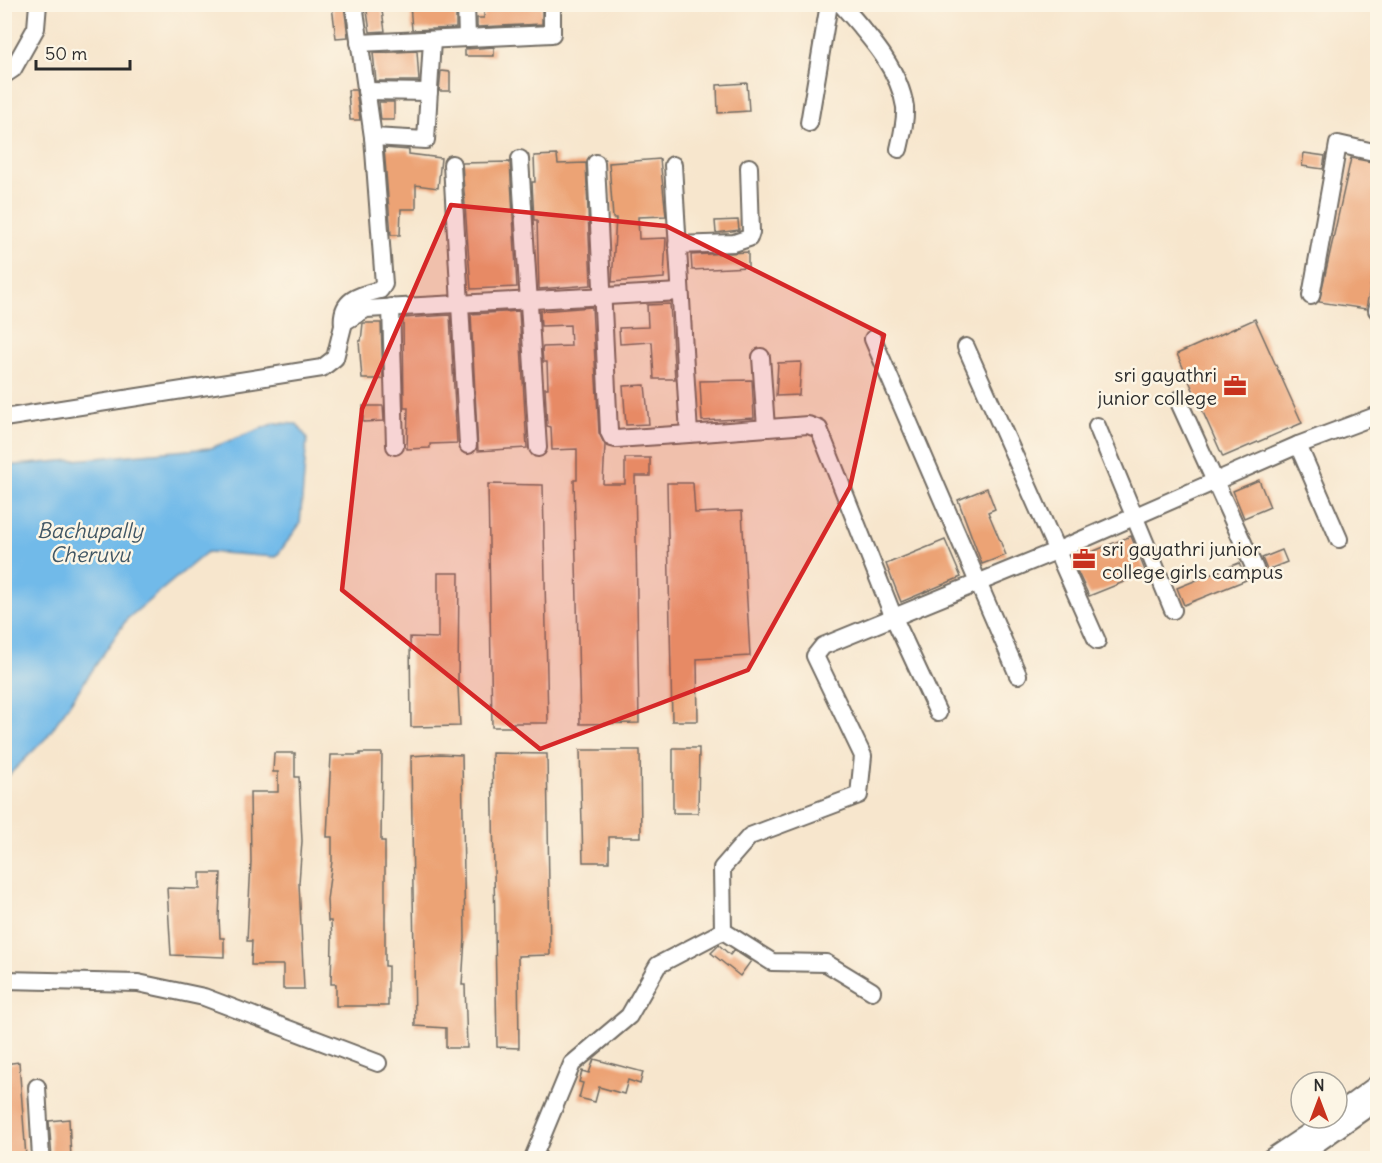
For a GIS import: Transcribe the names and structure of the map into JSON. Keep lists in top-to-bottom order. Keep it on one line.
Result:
{"water":["Bachupally Cheruvu"],"places":{"office":["sri gayathri junior college","sri gayathri junior college girls campus"]},"scale_bar":"50 m","north":"top"}
